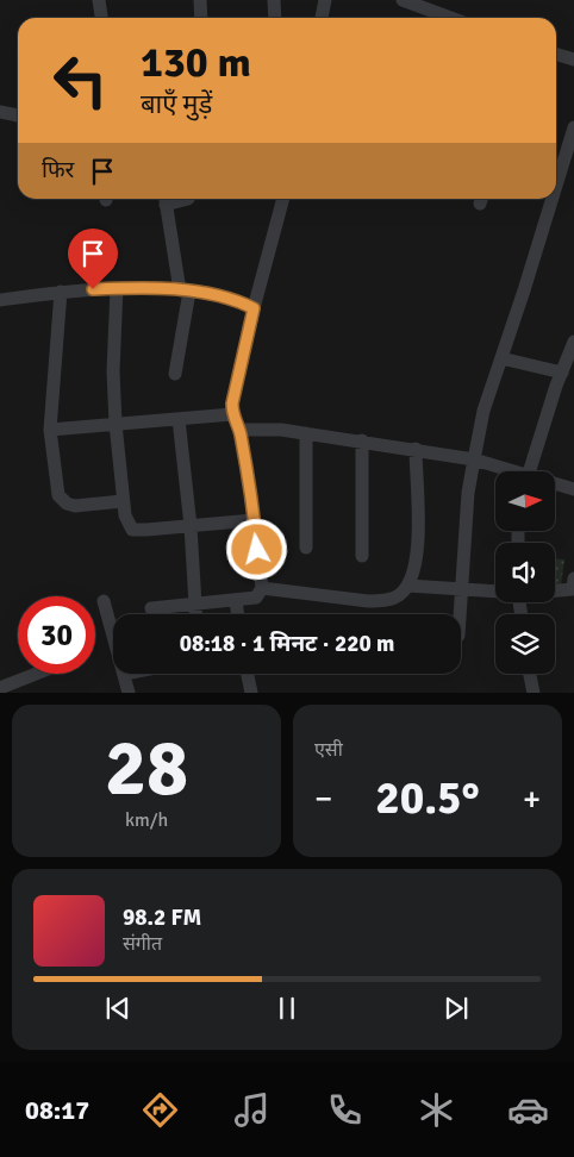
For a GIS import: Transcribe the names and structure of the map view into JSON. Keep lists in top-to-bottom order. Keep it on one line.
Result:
{"north":"right","page":{"turn":["130 m","बाएँ मुड़ें"],"then":"फिर","limit":"30","trip":"08:18 · 1 मिनट · 220 m","tile":[["28","km/h"],"एसी"],"heat":["−","20.5°","+"],"song":["98.2 FM","संगीत"],"tabs":"08:17"}}
